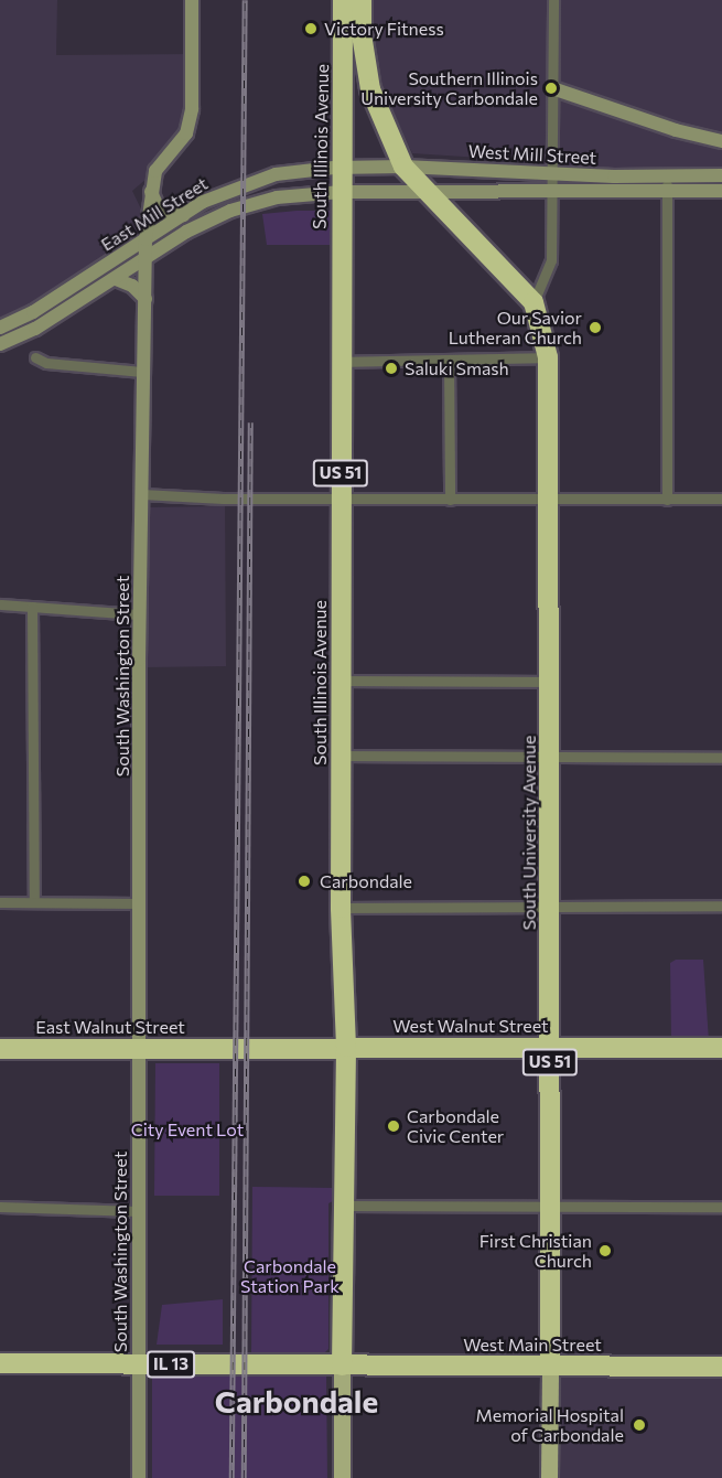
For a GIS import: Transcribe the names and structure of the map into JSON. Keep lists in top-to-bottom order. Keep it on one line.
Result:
{"streets":{"highway":["South Illinois Avenue","US 51","South University Avenue","West Walnut Street","East Walnut Street","West Main Street","IL 13"],"street":["West Mill Street","East Mill Street","South Washington Street"]},"crossings":[["South Illinois Avenue","West Mill Street"],["South Illinois Avenue","East Mill Street"],["South Illinois Avenue","US 51"],["South Illinois Avenue","West Walnut Street"],["South Illinois Avenue","West Main Street"],["South Illinois Avenue","IL 13"],["West Mill Street","East Mill Street"],["West Mill Street","US 51"],["East Mill Street","South Washington Street"],["US 51","South University Avenue"],["US 51","West Main Street"],["US 51","IL 13"],["South Washington Street","East Walnut Street"],["South Washington Street","IL 13"],["South University Avenue","West Walnut Street"],["South University Avenue","West Main Street"],["West Walnut Street","East Walnut Street"],["West Main Street","IL 13"]],"districts":["Carbondale"],"parks":["City Event Lot","Carbondale Station Park"],"places":["Victory Fitness","Southern Illinois University Carbondale","Our Savior Lutheran Church","Saluki Smash","Carbondale","Carbondale Civic Center","First Christian Church","Memorial Hospital of Carbondale"]}
